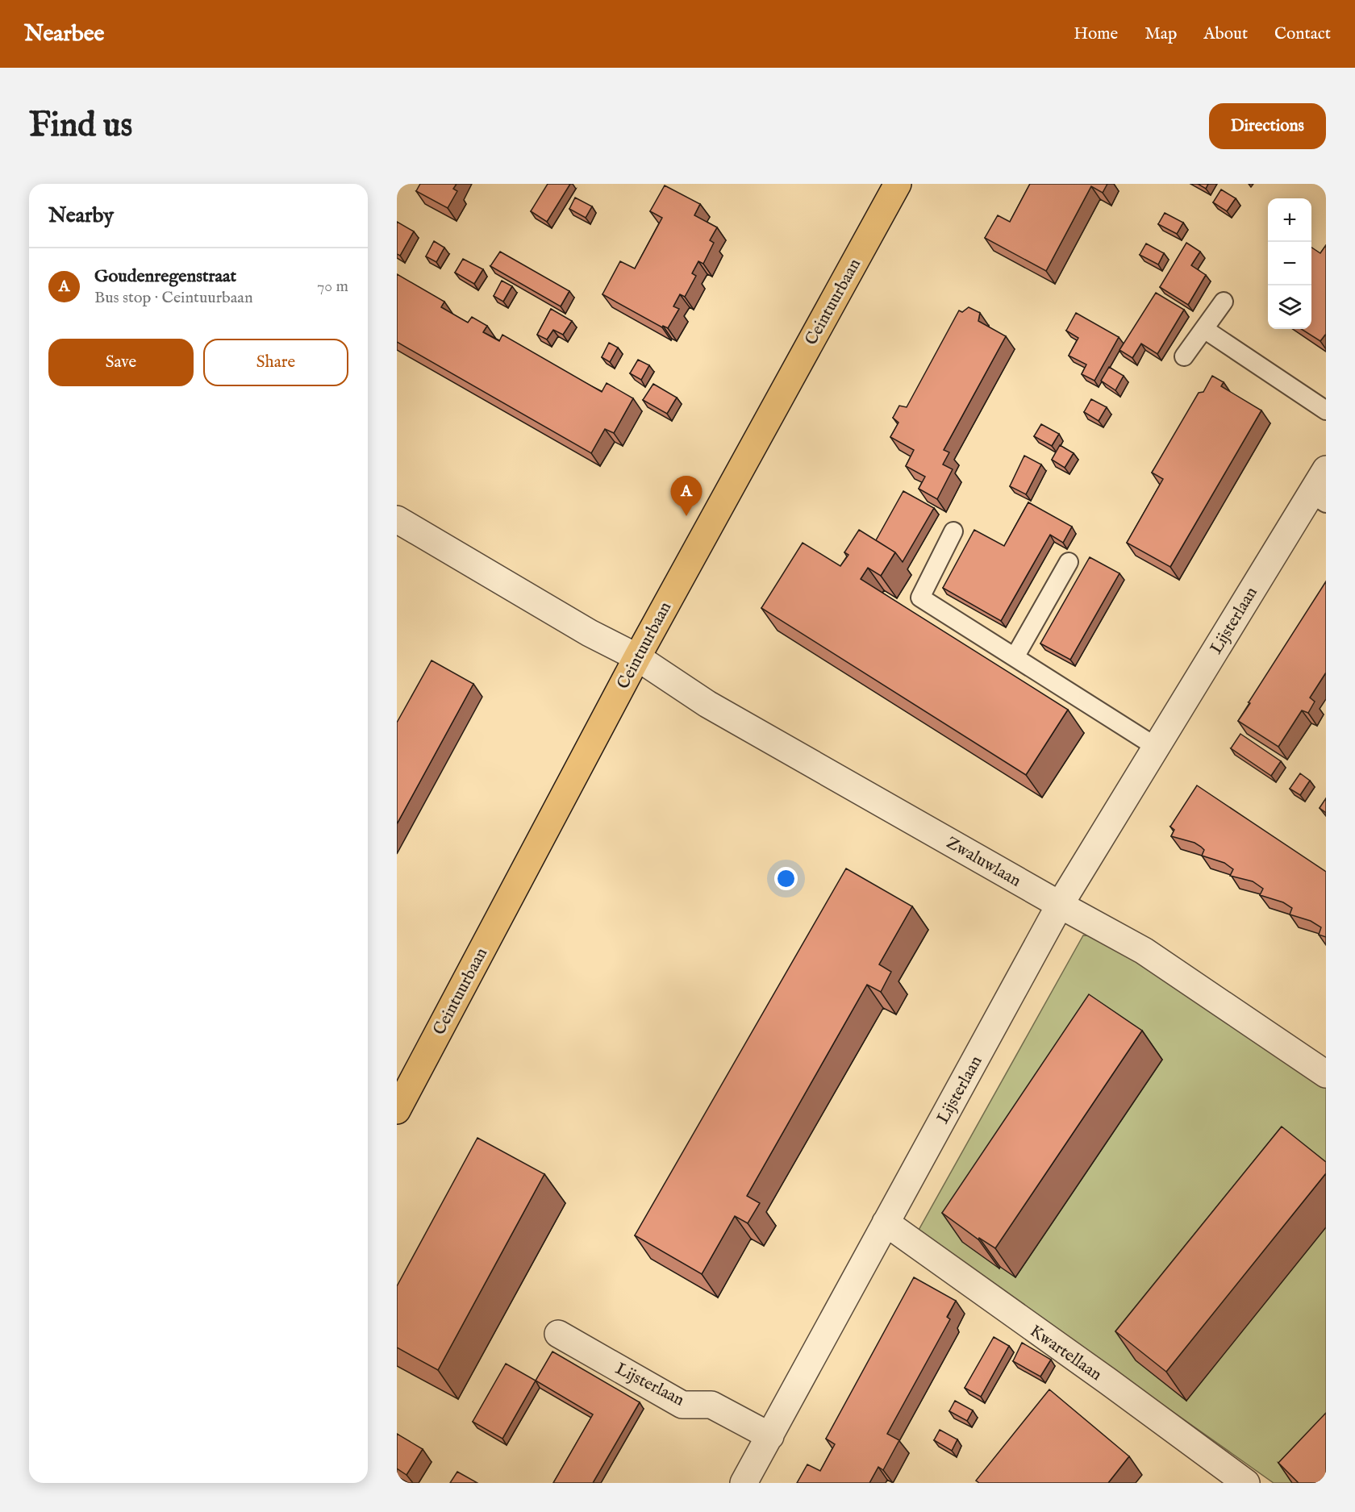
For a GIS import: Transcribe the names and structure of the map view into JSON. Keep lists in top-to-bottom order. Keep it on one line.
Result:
{"streets":{"main road":["Ceintuurbaan"],"street":["Lijsterlaan","Zwaluwlaan","Kwartellaan"]},"crossings":[["Ceintuurbaan","Zwaluwlaan"],["Lijsterlaan","Zwaluwlaan"],["Lijsterlaan","Kwartellaan"]],"page":{"header":"Nearbee","nav":["Home","Map","About","Contact"],"buttons":["Directions",["Save","Share"]],"title":"Find us","heading":"Nearby","map_buttons":["+","−"],"list":[{"mark":"A","name":"Goudenregenstraat","note":"Bus stop · Ceintuurbaan","value":"70 m"}],"pins":"A"}}
